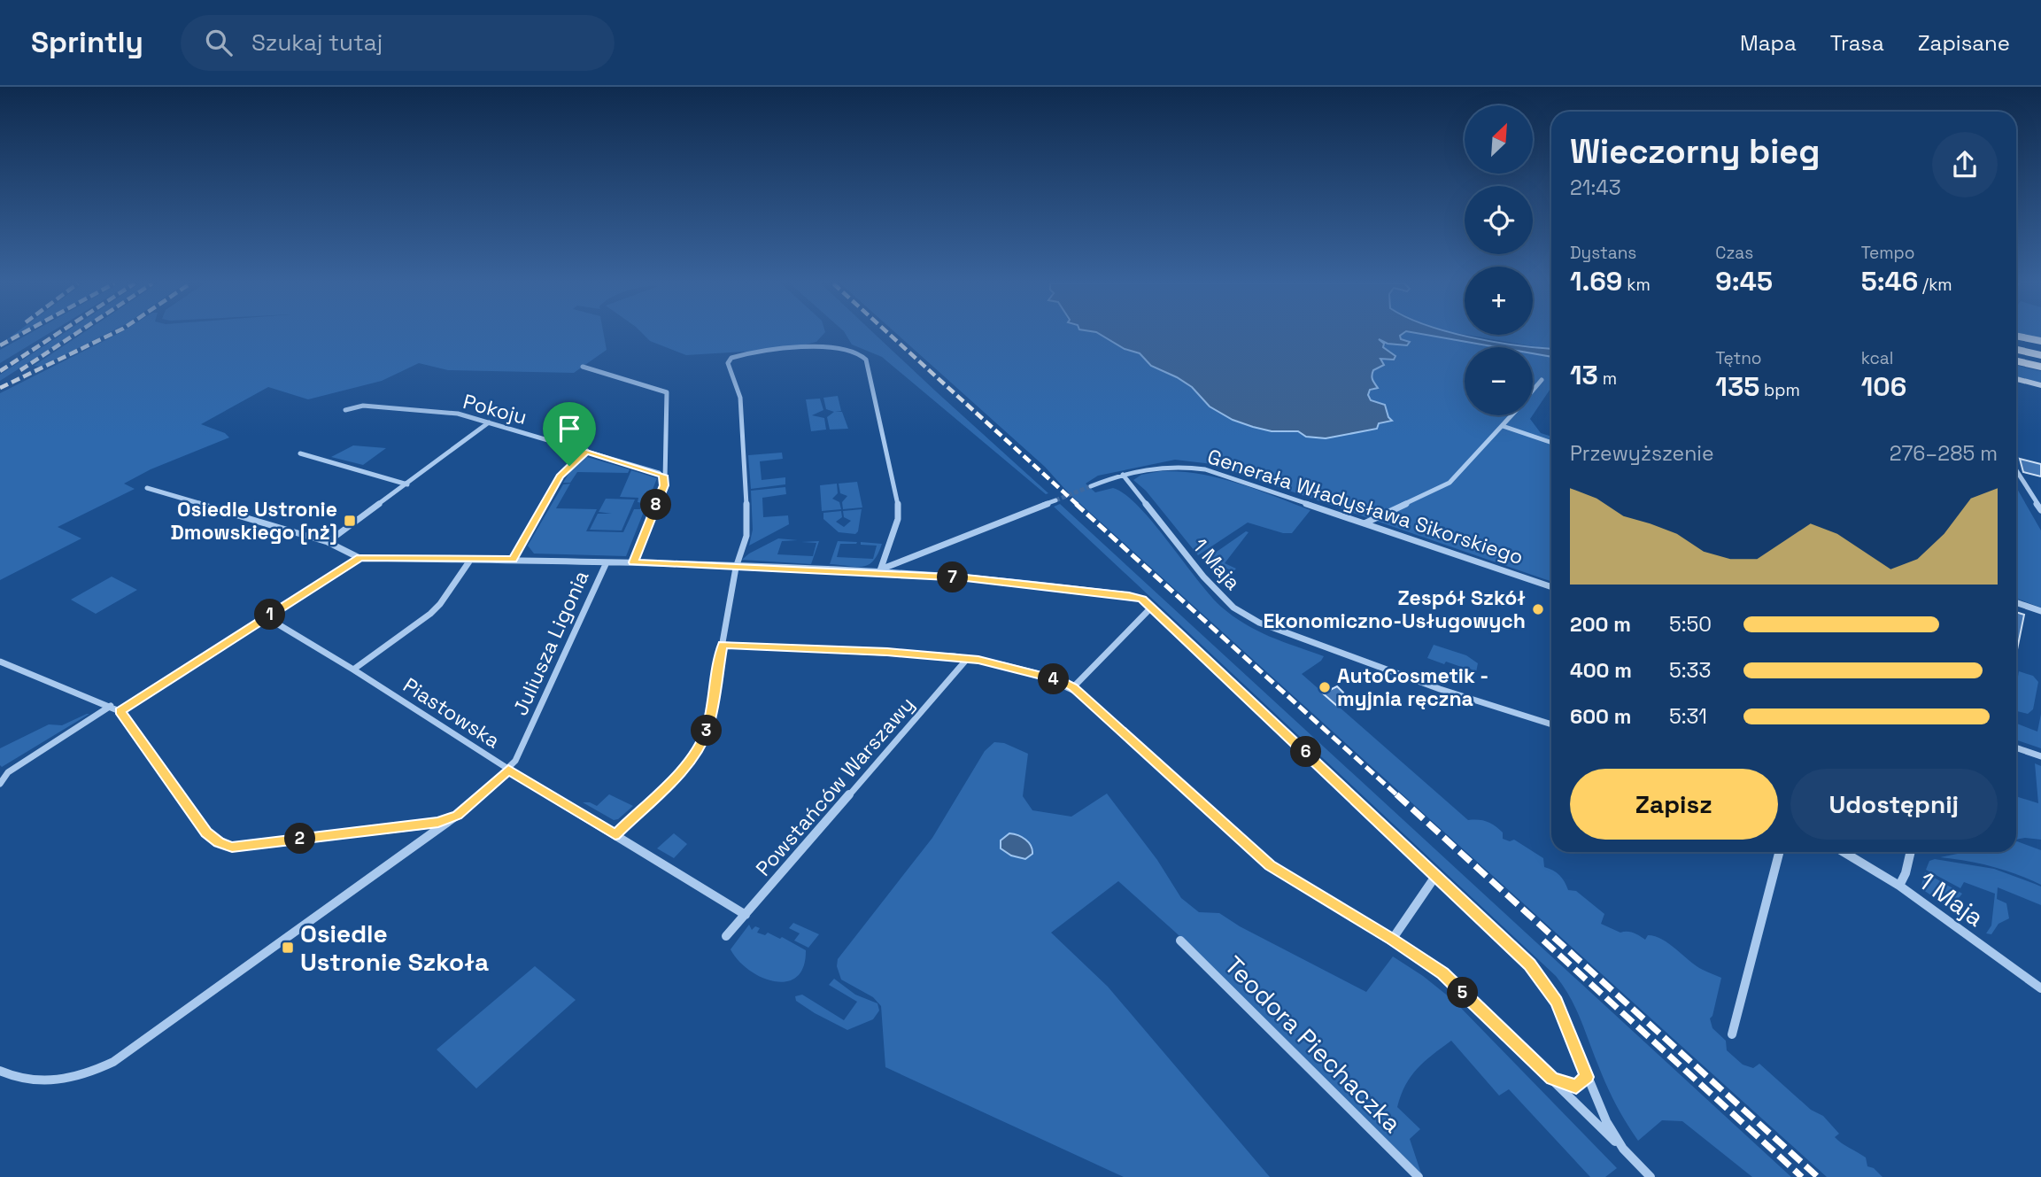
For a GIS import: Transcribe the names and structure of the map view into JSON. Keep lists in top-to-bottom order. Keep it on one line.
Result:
{"streets":{"street":["Pokoju","Generała Władysława Sikorskiego","1 Maja","Juliusza Ligonia","Piastowska","Powstańców Warszawy","Teodora Piechaczka"]},"crossings":[["Generała Władysława Sikorskiego","1 Maja"],["Juliusza Ligonia","Piastowska"],["Piastowska","Powstańców Warszawy"]],"places":{"transit":["Osiedle Ustronie Dmowskiego [nż]","Osiedle Ustronie Szkoła"],"other":["Zespół Szkół Ekonomiczno-Usługowych","AutoCosmetik - myjnia ręczna"]},"north":"top right","page":{"header":"Sprintly","search":"Szukaj tutaj","nav":["Mapa","Trasa","Zapisane"],"map_buttons":["+","−"],"heading":["Wieczorny bieg","21:43"],"stats":[["Dystans","1.69 km"],["Czas","9:45"],["Tempo","5:46 /km"],["13 m"],["Tętno","135 bpm"],["kcal","106"]],"chart":["Przewyższenie","276–285 m"],"pins":["8","7","1","4","3","6","2","5"],"list":[{"name":"200 m","note":"5:50"},{"name":"400 m","note":"5:33"},{"name":"600 m","note":"5:31"}],"buttons":["Zapisz","Udostępnij"]}}
